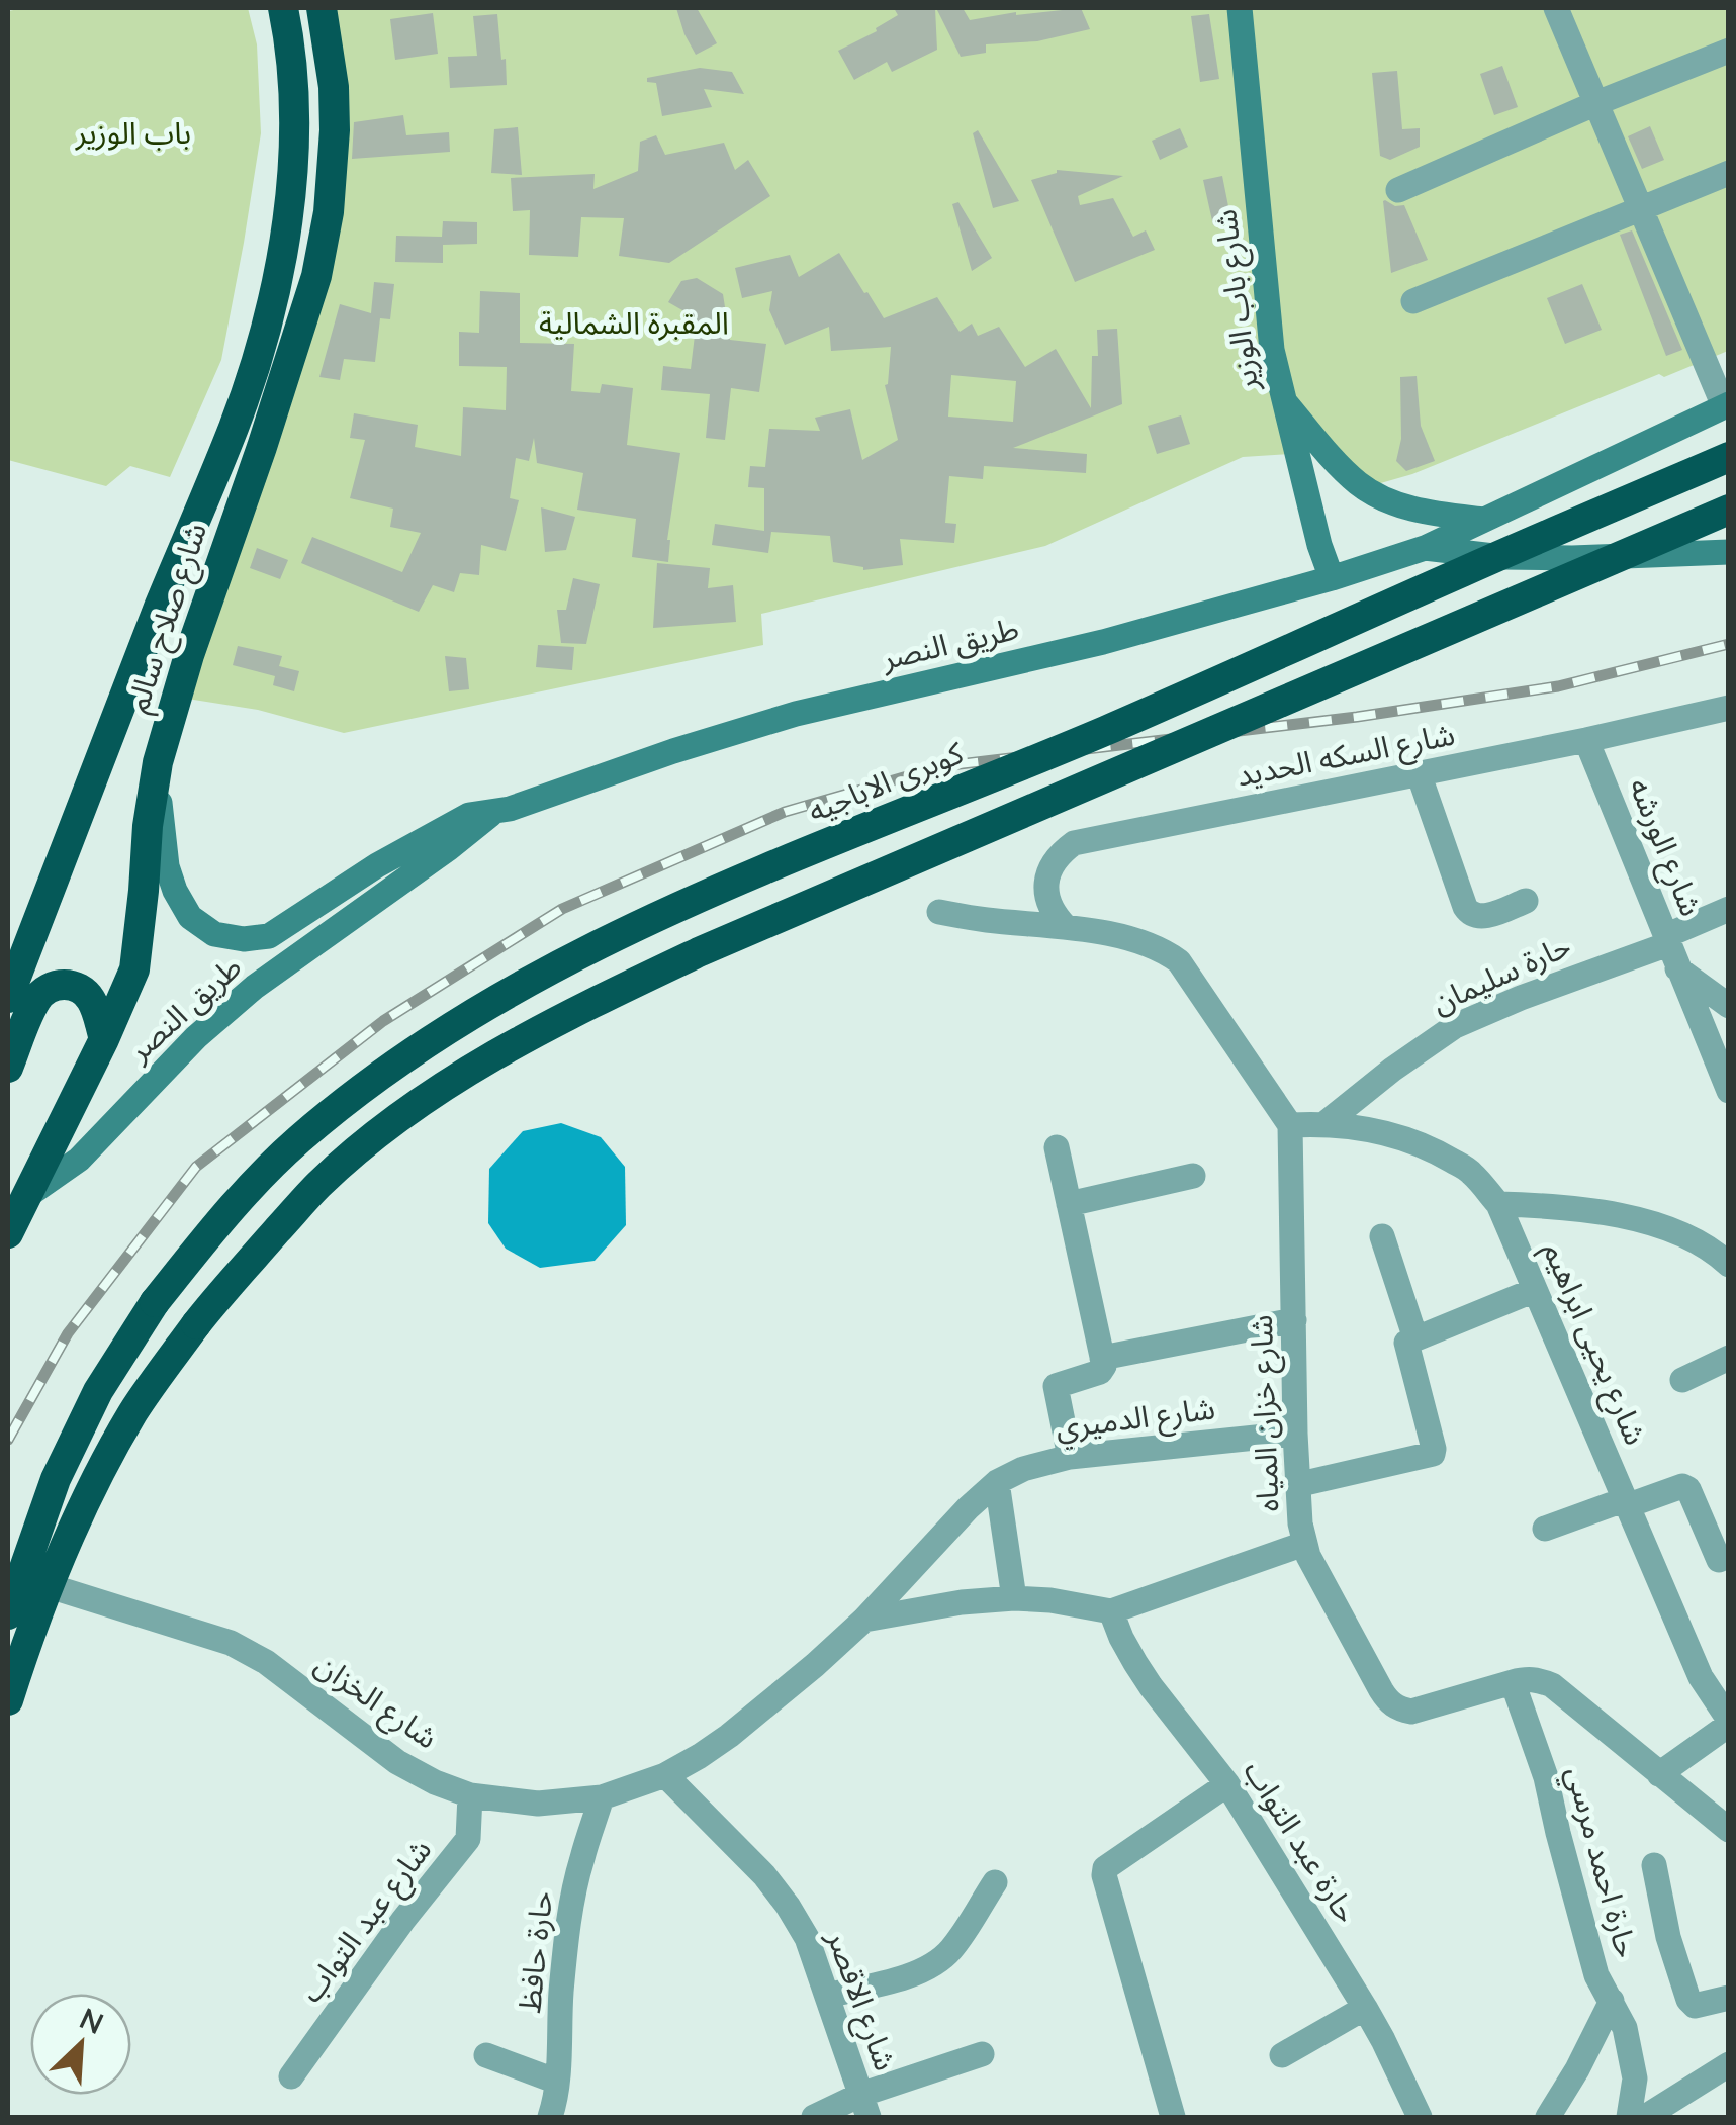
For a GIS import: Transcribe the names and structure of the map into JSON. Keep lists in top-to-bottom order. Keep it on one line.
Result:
{"streets":{"highway":["شارع صلاح سالم","كوبرى الاباجيه"],"street":["شارع باب الوزير","طريق النصر","شارع السكه الحديد","شارع الورشه","حارة سليمان","شارع يحيى ابراهيم","شارع خزان المياه","شارع الدميري","شارع الخزان","حارة عبد التواب","حارة احمد مرسي","شارع عبد التواب","حارة حافظ","شارع الاقصر"]},"crossings":[["شارع باب الوزير","طريق النصر"],["شارع صلاح سالم","طريق النصر"],["شارع السكه الحديد","شارع الورشه"],["شارع الورشه","حارة سليمان"],["حارة سليمان","شارع يحيى ابراهيم"],["شارع يحيى ابراهيم","شارع خزان المياه"],["شارع خزان المياه","شارع الدميري"],["شارع خزان المياه","حارة احمد مرسي"],["شارع الدميري","شارع الخزان"],["شارع الخزان","شارع عبد التواب"],["شارع الخزان","حارة حافظ"],["شارع الخزان","شارع الاقصر"]],"parks":["باب الوزير","المقبرة الشمالية"],"north":"top right"}
